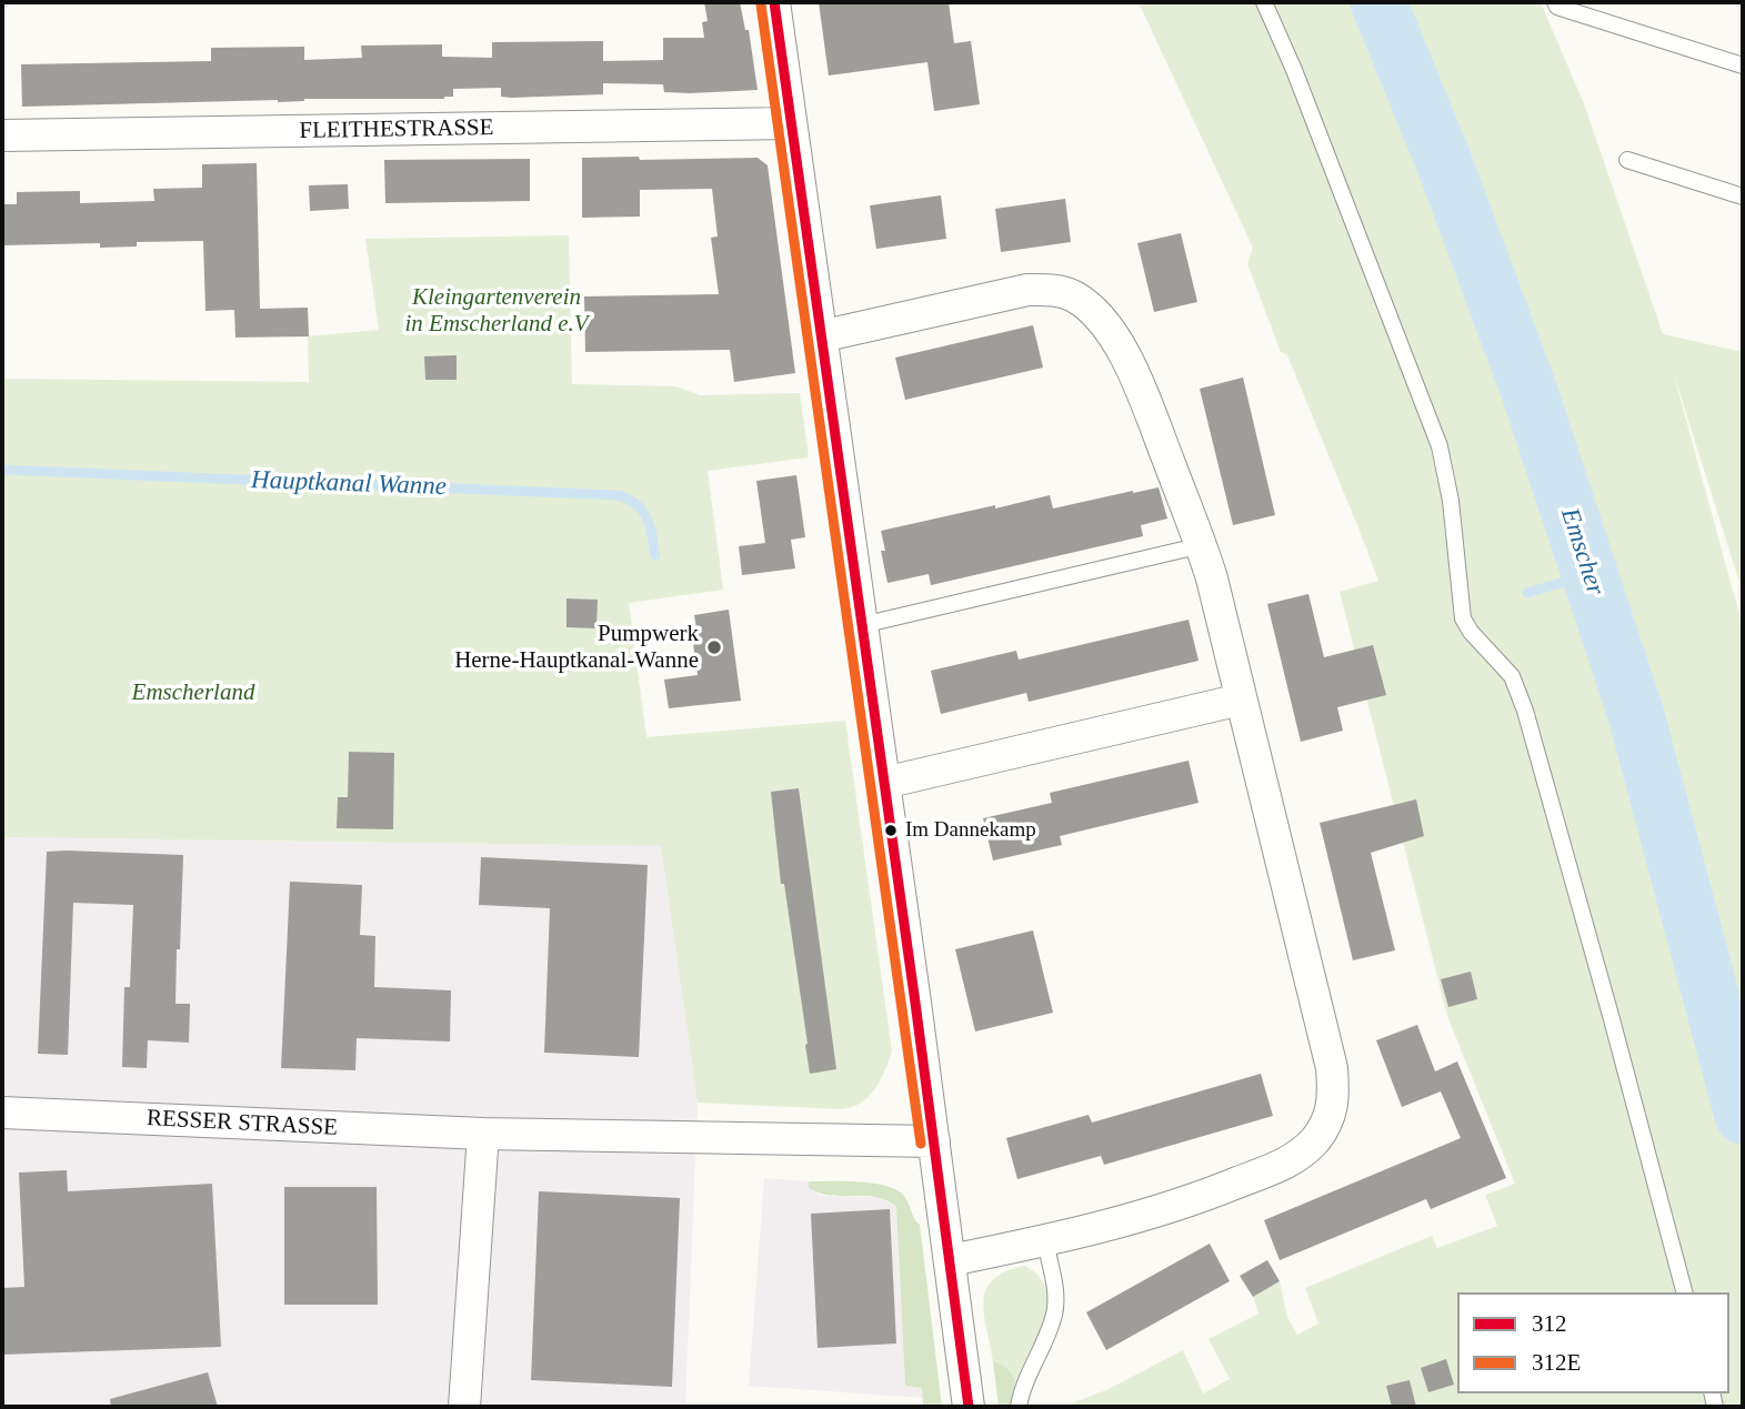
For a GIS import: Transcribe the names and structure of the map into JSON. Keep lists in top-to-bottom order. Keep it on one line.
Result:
{"streets":{"street":["FLEITHESTRASSE","RESSER STRASSE"]},"water":["Hauptkanal Wanne","Emscher"],"parks":["Kleingartenverein in Emscherland e.V","Emscherland"],"places":["Pumpwerk Herne-Hauptkanal-Wanne","Im Dannekamp"],"lines":["transit line 312","transit line 312E"],"legend":["312","312E"]}
